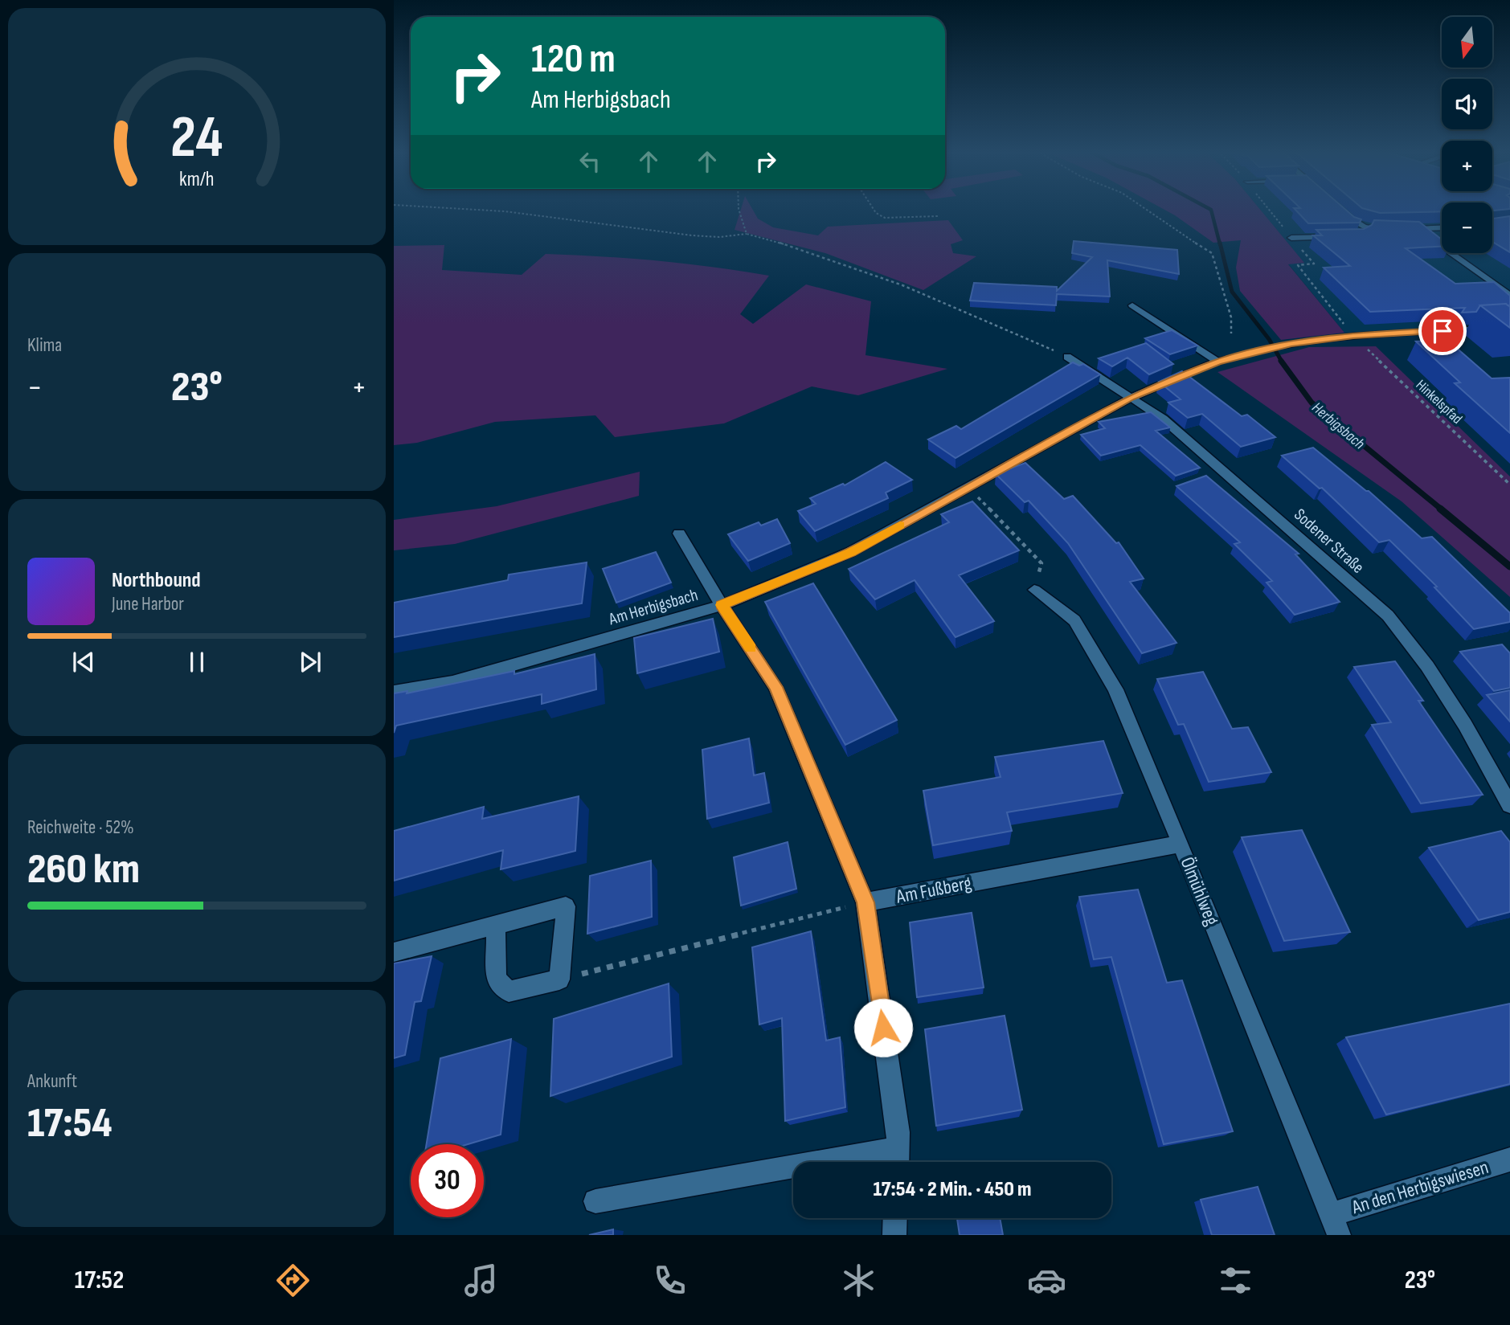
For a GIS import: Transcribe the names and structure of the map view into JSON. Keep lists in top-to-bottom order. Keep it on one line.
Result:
{"streets":{"street":["Sodener Straße","Am Herbigsbach","Am Fußberg","Ölmühlweg","An den Herbigswiesen"],"path":["Hinkelspfad"]},"crossings":[["Hinkelspfad","Am Herbigsbach"],["Sodener Straße","Am Herbigsbach"],["Am Fußberg","Ölmühlweg"],["Ölmühlweg","An den Herbigswiesen"]],"water":["Herbigsbach"],"north":"bottom","page":{"map_buttons":["+","−"],"turn":["120 m","Am Herbigsbach"],"tile":["Klima",["Reichweite · 52%","260 km"],["Ankunft","17:54"]],"heat":["−","23°","+"],"song":["Northbound","June Harbor"],"limit":"30","trip":"17:54 · 2 Min. · 450 m","tabs":["17:52","23°"],"gauge":["24","km/h"]}}
